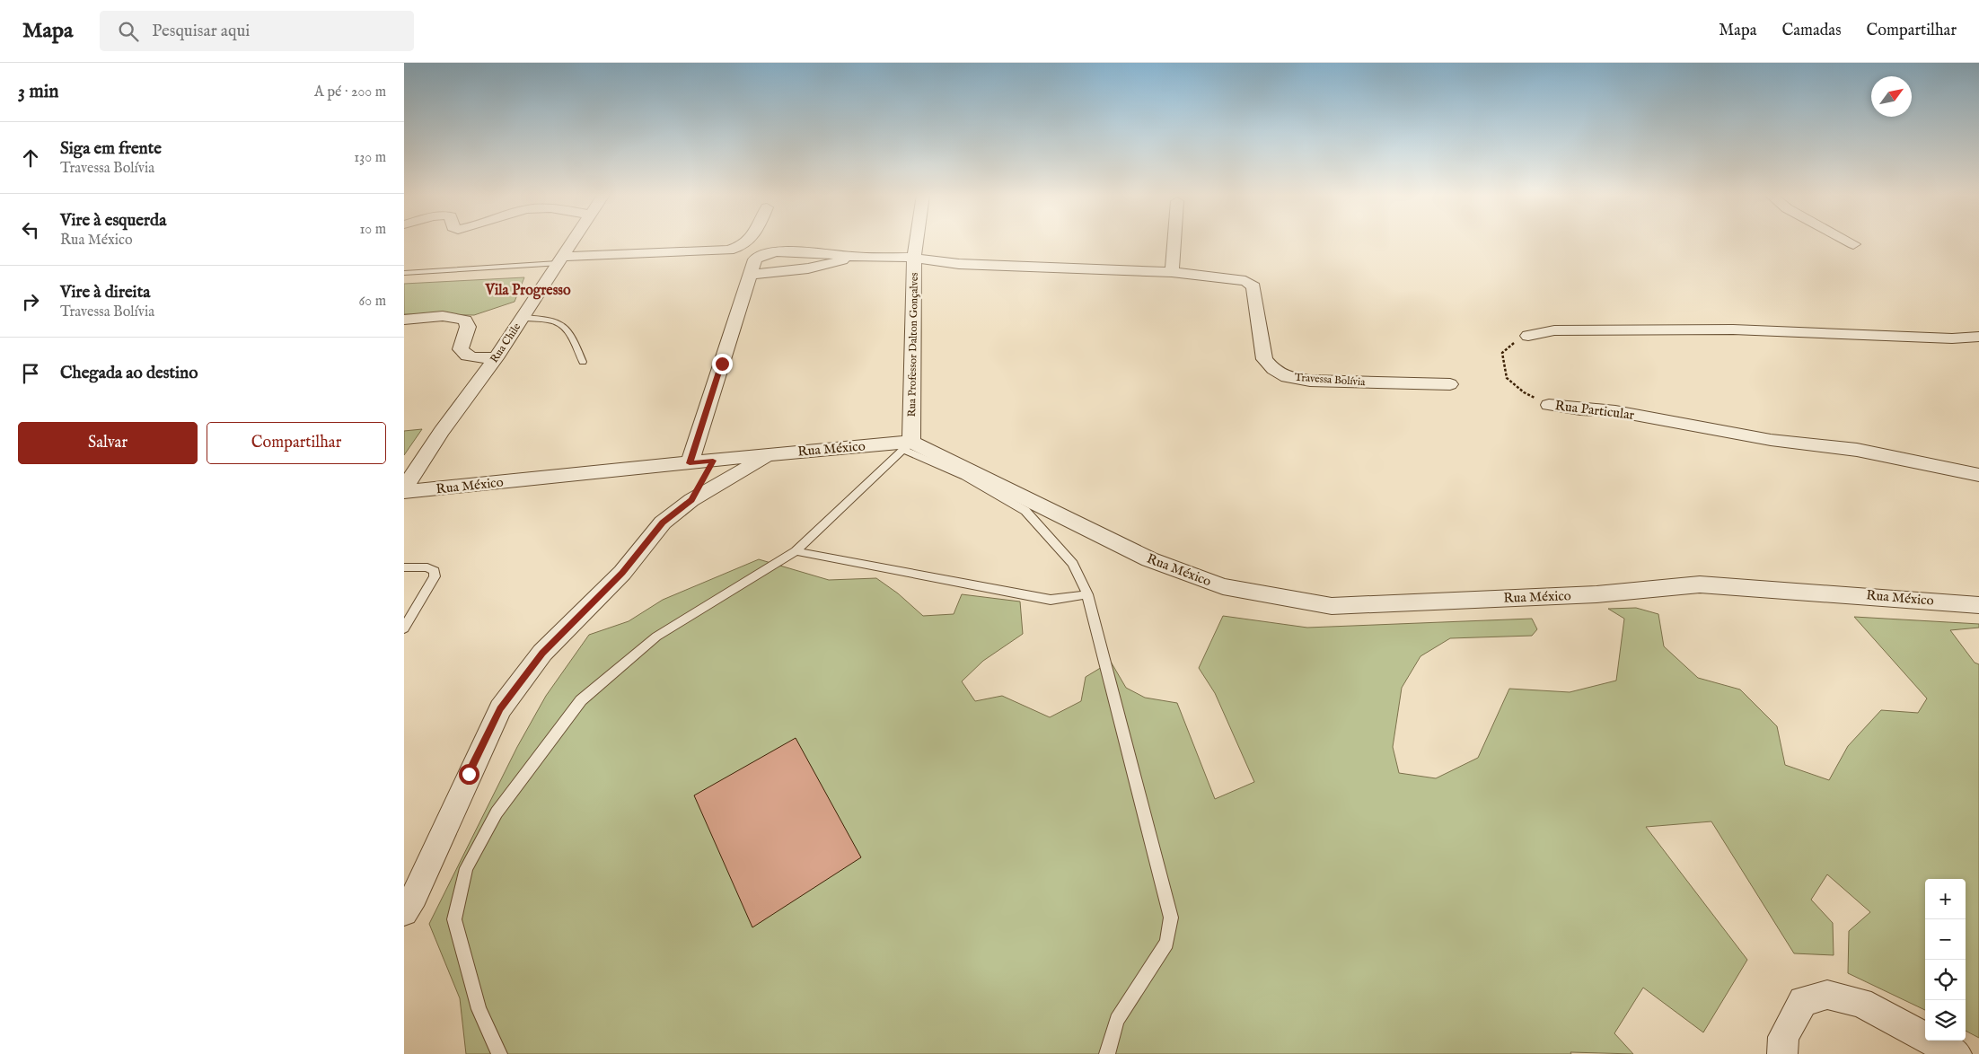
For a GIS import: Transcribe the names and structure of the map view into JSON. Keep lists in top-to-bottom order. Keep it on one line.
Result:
{"streets":{"street":["Rua Chile","Rua Professor Dalton Gonçalves","Travessa Bolívia","Rua Particular","Rua México"]},"crossings":[["Rua Professor Dalton Gonçalves","Travessa Bolívia"],["Rua Professor Dalton Gonçalves","Rua México"],["Travessa Bolívia","Rua México"]],"districts":["Vila Progresso"],"north":"top right","page":{"header":"Mapa","search":"Pesquisar aqui","nav":["Mapa","Camadas","Compartilhar"],"heading":["3 min","A pé · 200 m"],"list":[["Siga em frente","Travessa Bolívia","130 m"],["Vire à esquerda","Rua México","10 m"],["Vire à direita","Travessa Bolívia","60 m"],"Chegada ao destino"],"buttons":["Salvar","Compartilhar"],"map_buttons":["+","−"]}}
